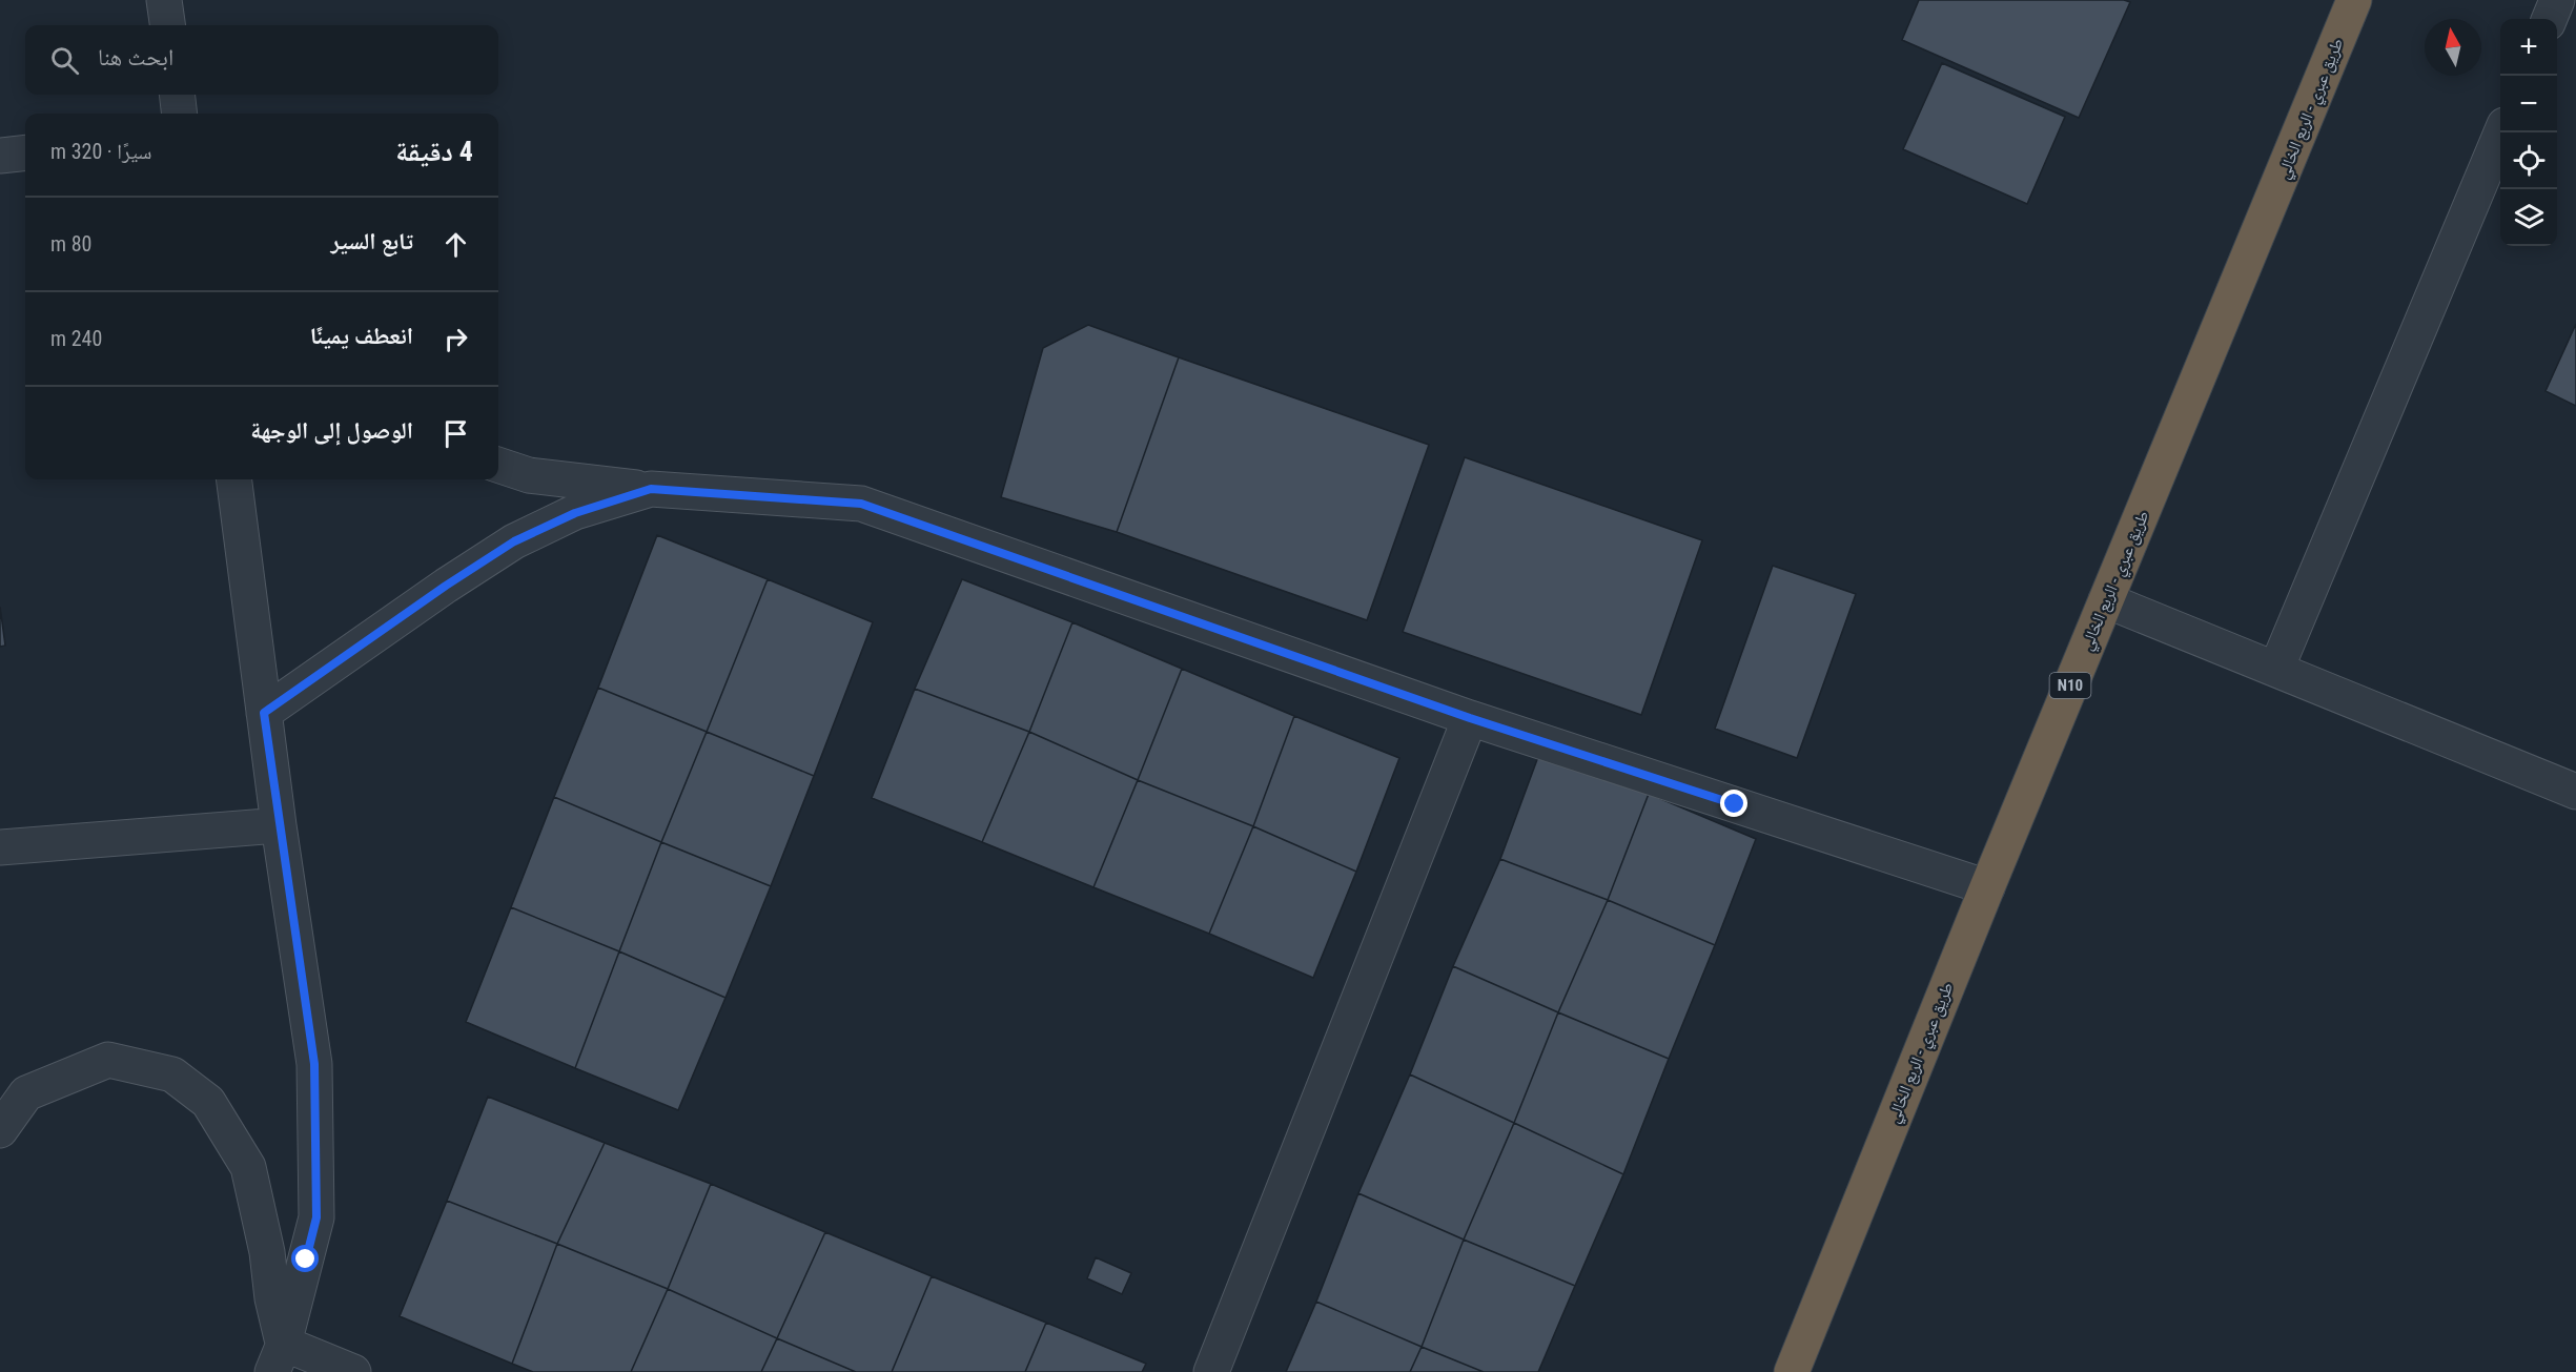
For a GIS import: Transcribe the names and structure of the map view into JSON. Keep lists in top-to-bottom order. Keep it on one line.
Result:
{"streets":{"highway":["طريق عبري - الربع الخالي","N10"]},"north":"top","page":{"map_buttons":["+","−"],"search":"ابحث هنا","heading":["4 دقيقة","سيرًا · 320 m"],"list":[["تابع السير","80 m"],["انعطف يمينًا","240 m"],"الوصول إلى الوجهة"]}}
